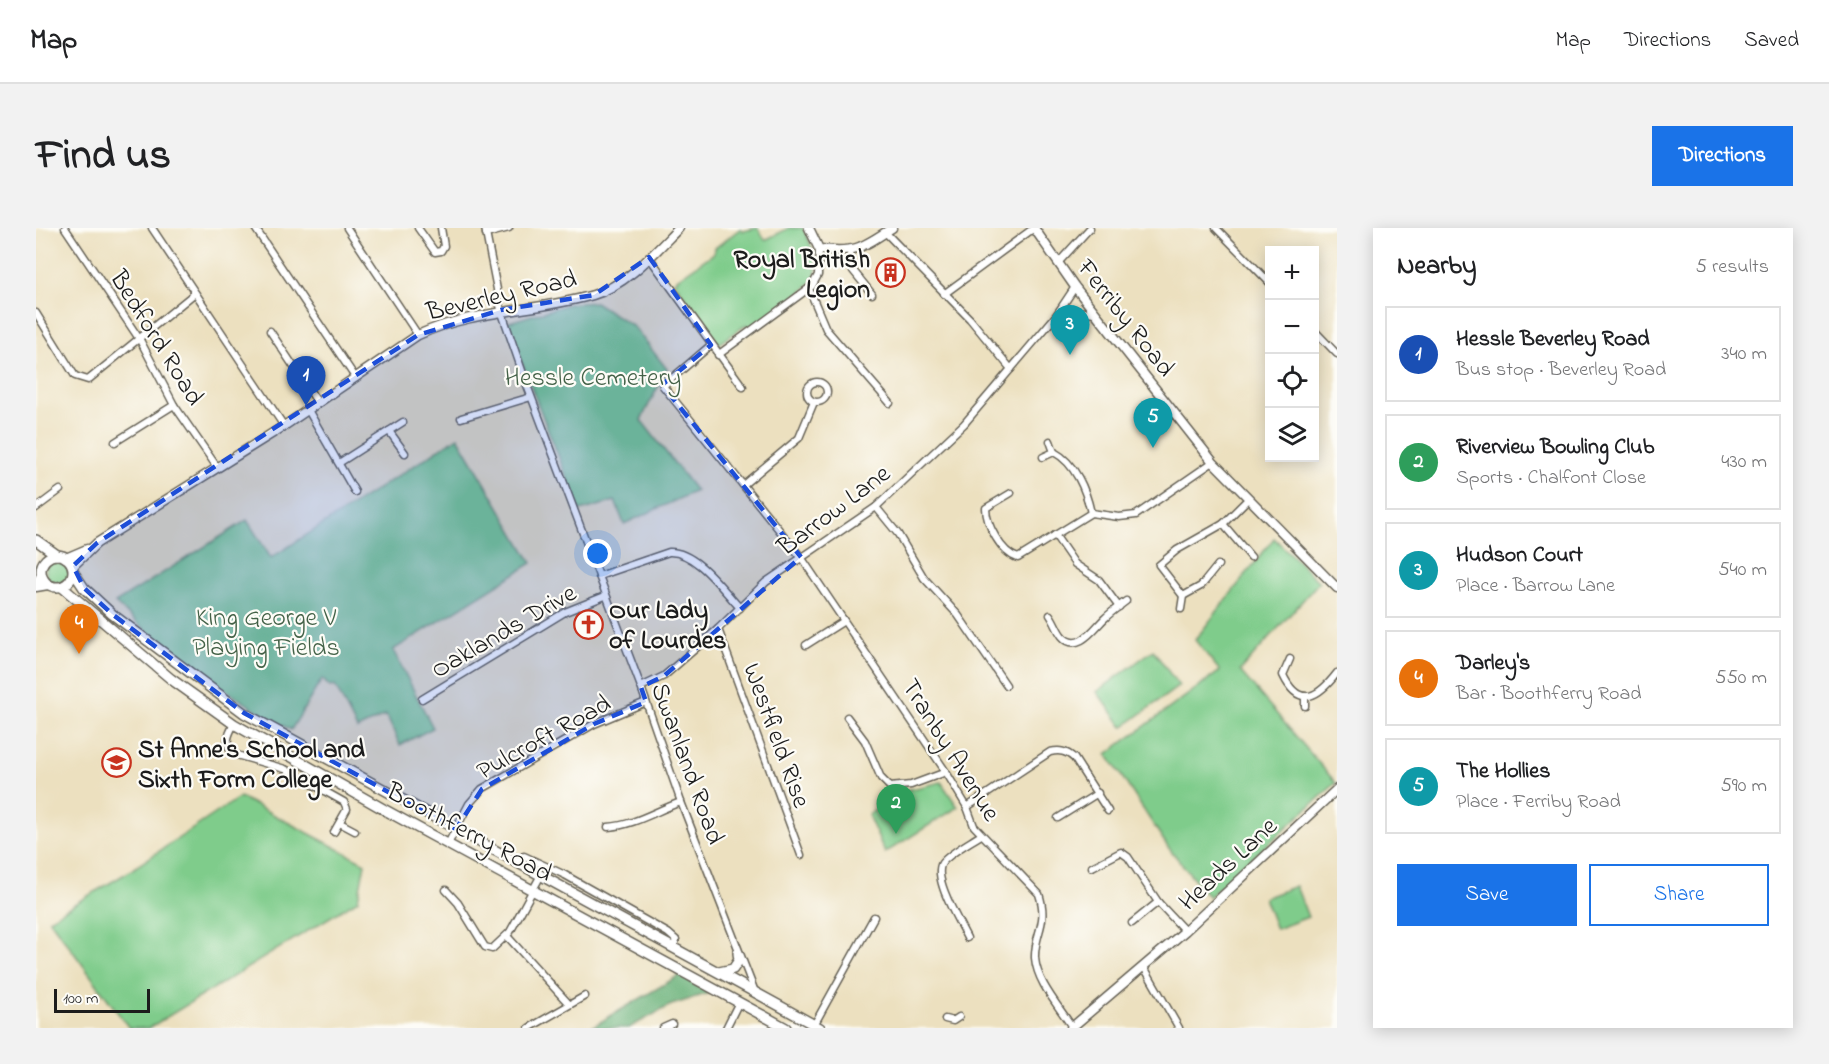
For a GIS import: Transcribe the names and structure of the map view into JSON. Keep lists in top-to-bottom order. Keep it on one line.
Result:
{"streets":{"main road":["Boothferry Road"],"street":["Beverley Road","Ferriby Road","Bedford Road","Barrow Lane","Oaklands Drive","Westfield Rise","Pulcroft Road","Tranby Avenue","Swanland Road","Heads Lane"]},"crossings":[["Beverley Road","Bedford Road"],["Beverley Road","Swanland Road"],["Beverley Road","Boothferry Road"],["Ferriby Road","Barrow Lane"],["Barrow Lane","Westfield Rise"],["Barrow Lane","Tranby Avenue"],["Barrow Lane","Swanland Road"],["Oaklands Drive","Swanland Road"],["Pulcroft Road","Swanland Road"],["Pulcroft Road","Boothferry Road"],["Tranby Avenue","Heads Lane"],["Swanland Road","Boothferry Road"]],"parks":["Hessle Cemetery","King George V Playing Fields"],"places":{"building":["Royal British Legion"],"church":["Our Lady of Lourdes"],"school or university":["St Anne's School and Sixth Form College"]},"scale_bar":"100 m","page":{"header":"Map","nav":["Map","Directions","Saved"],"title":"Find us","buttons":["Directions",["Save","Share"]],"heading":["Nearby","5 results"],"map_buttons":["+","−"],"pins":["3","1","5","4","2"],"list":[{"mark":"1","name":"Hessle Beverley Road","note":"Bus stop · Beverley Road","value":"340 m"},{"mark":"2","name":"Riverview Bowling Club","note":"Sports · Chalfont Close","value":"430 m"},{"mark":"3","name":"Hudson Court","note":"Place · Barrow Lane","value":"540 m"},{"mark":"4","name":"Darley's","note":"Bar · Boothferry Road","value":"550 m"},{"mark":"5","name":"The Hollies","note":"Place · Ferriby Road","value":"590 m"}],"scale":"100 m"}}
